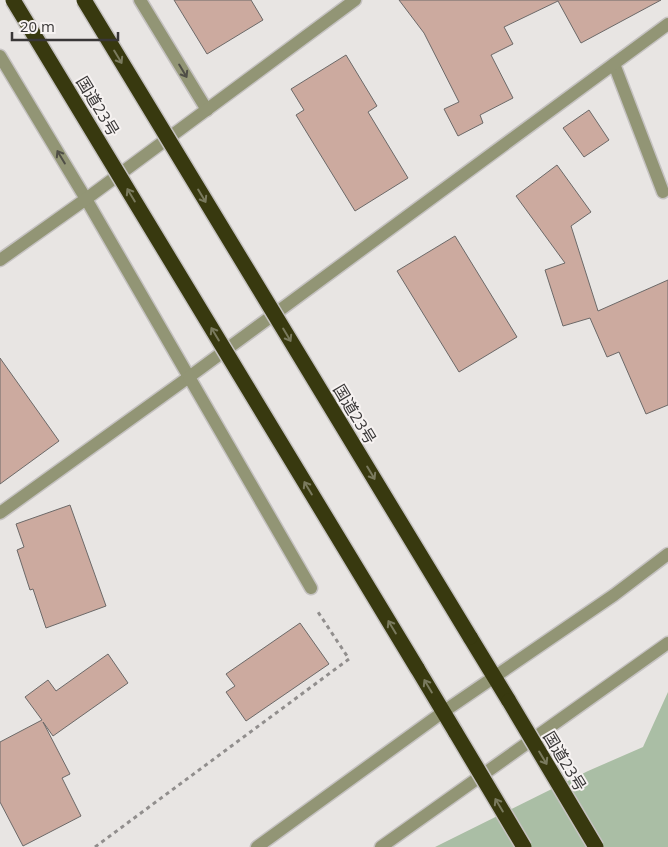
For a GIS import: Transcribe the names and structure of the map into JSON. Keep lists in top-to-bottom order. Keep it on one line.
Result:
{"streets":{"highway":["国道23号"]},"scale_bar":"20 m"}
